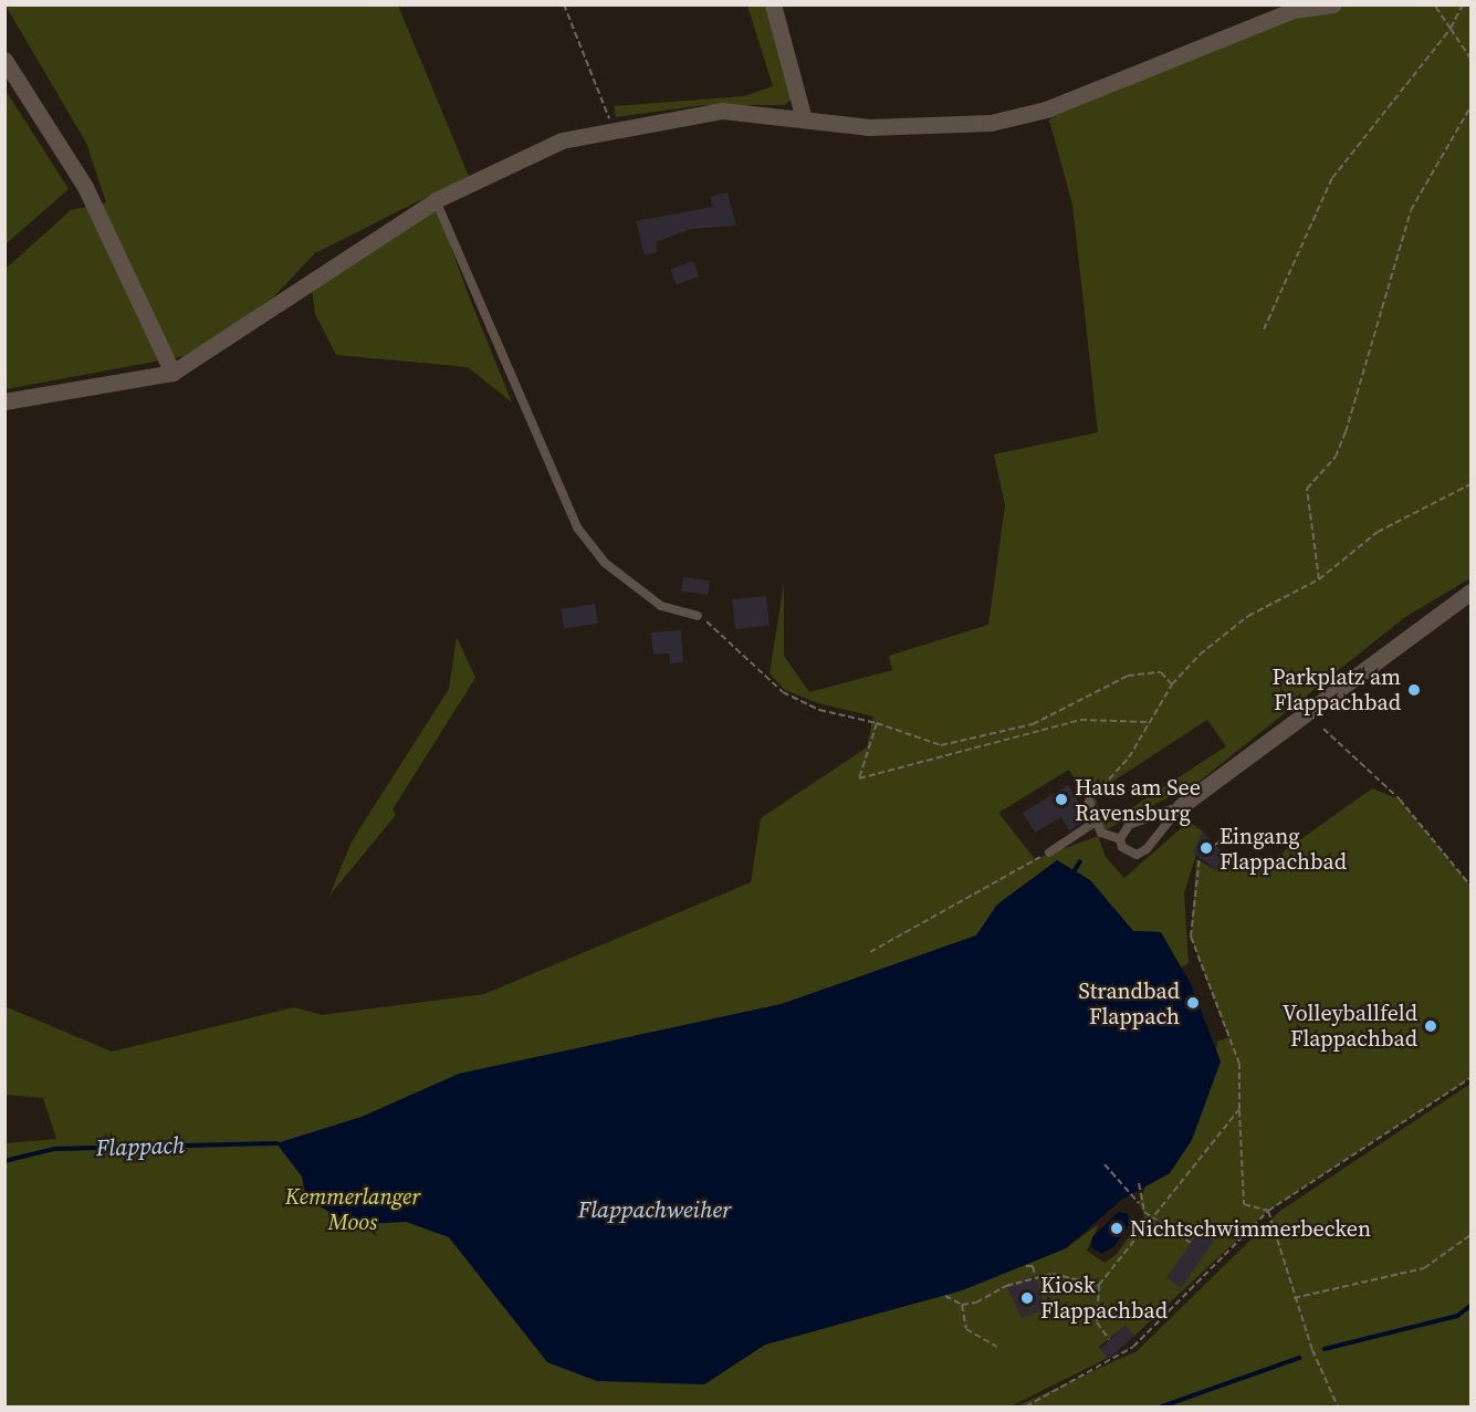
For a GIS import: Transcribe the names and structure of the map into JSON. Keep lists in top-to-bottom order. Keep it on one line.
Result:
{"water":["Flappach","Flappachweiher"],"parks":["Kemmerlanger Moos"],"places":["Parkplatz am Flappachbad","Haus am See Ravensburg","Eingang Flappachbad","Strandbad Flappach","Volleyballfeld Flappachbad","Nichtschwimmerbecken","Kiosk Flappachbad"]}
